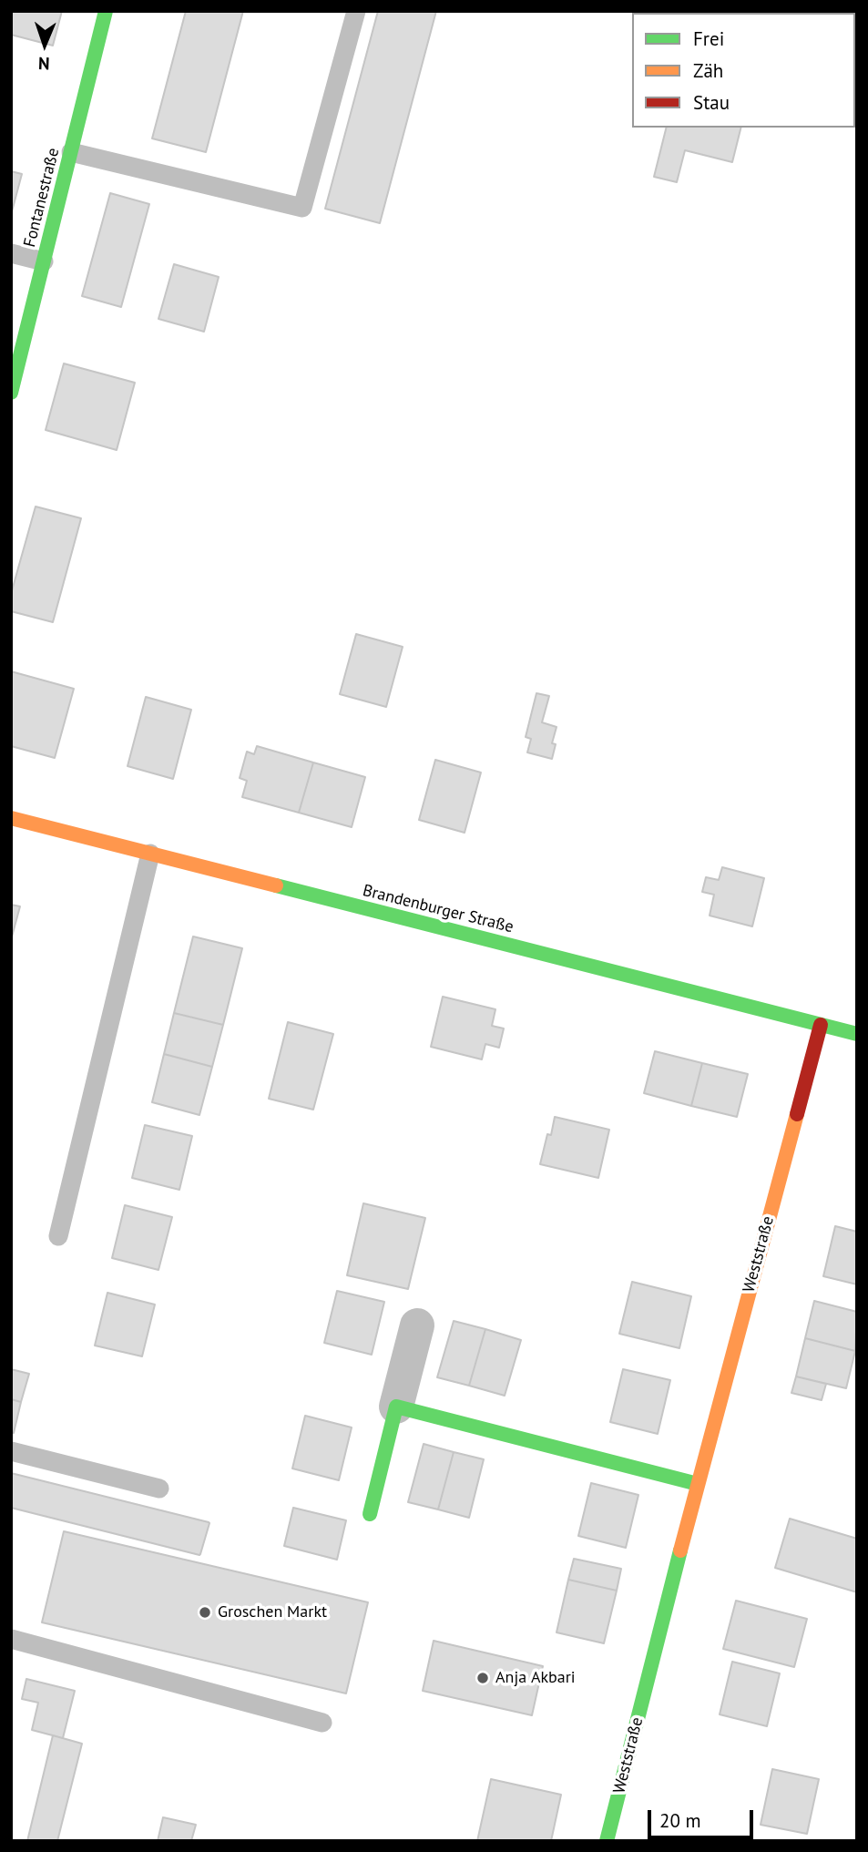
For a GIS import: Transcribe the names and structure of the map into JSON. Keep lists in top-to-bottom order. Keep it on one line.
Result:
{"streets":{"street":["Fontanestraße","Brandenburger Straße","Weststraße"]},"crossings":[["Brandenburger Straße","Weststraße"]],"places":["Groschen Markt","Anja Akbari"],"legend":["Frei","Zäh","Stau"],"scale_bar":"20 m","north":"bottom"}
